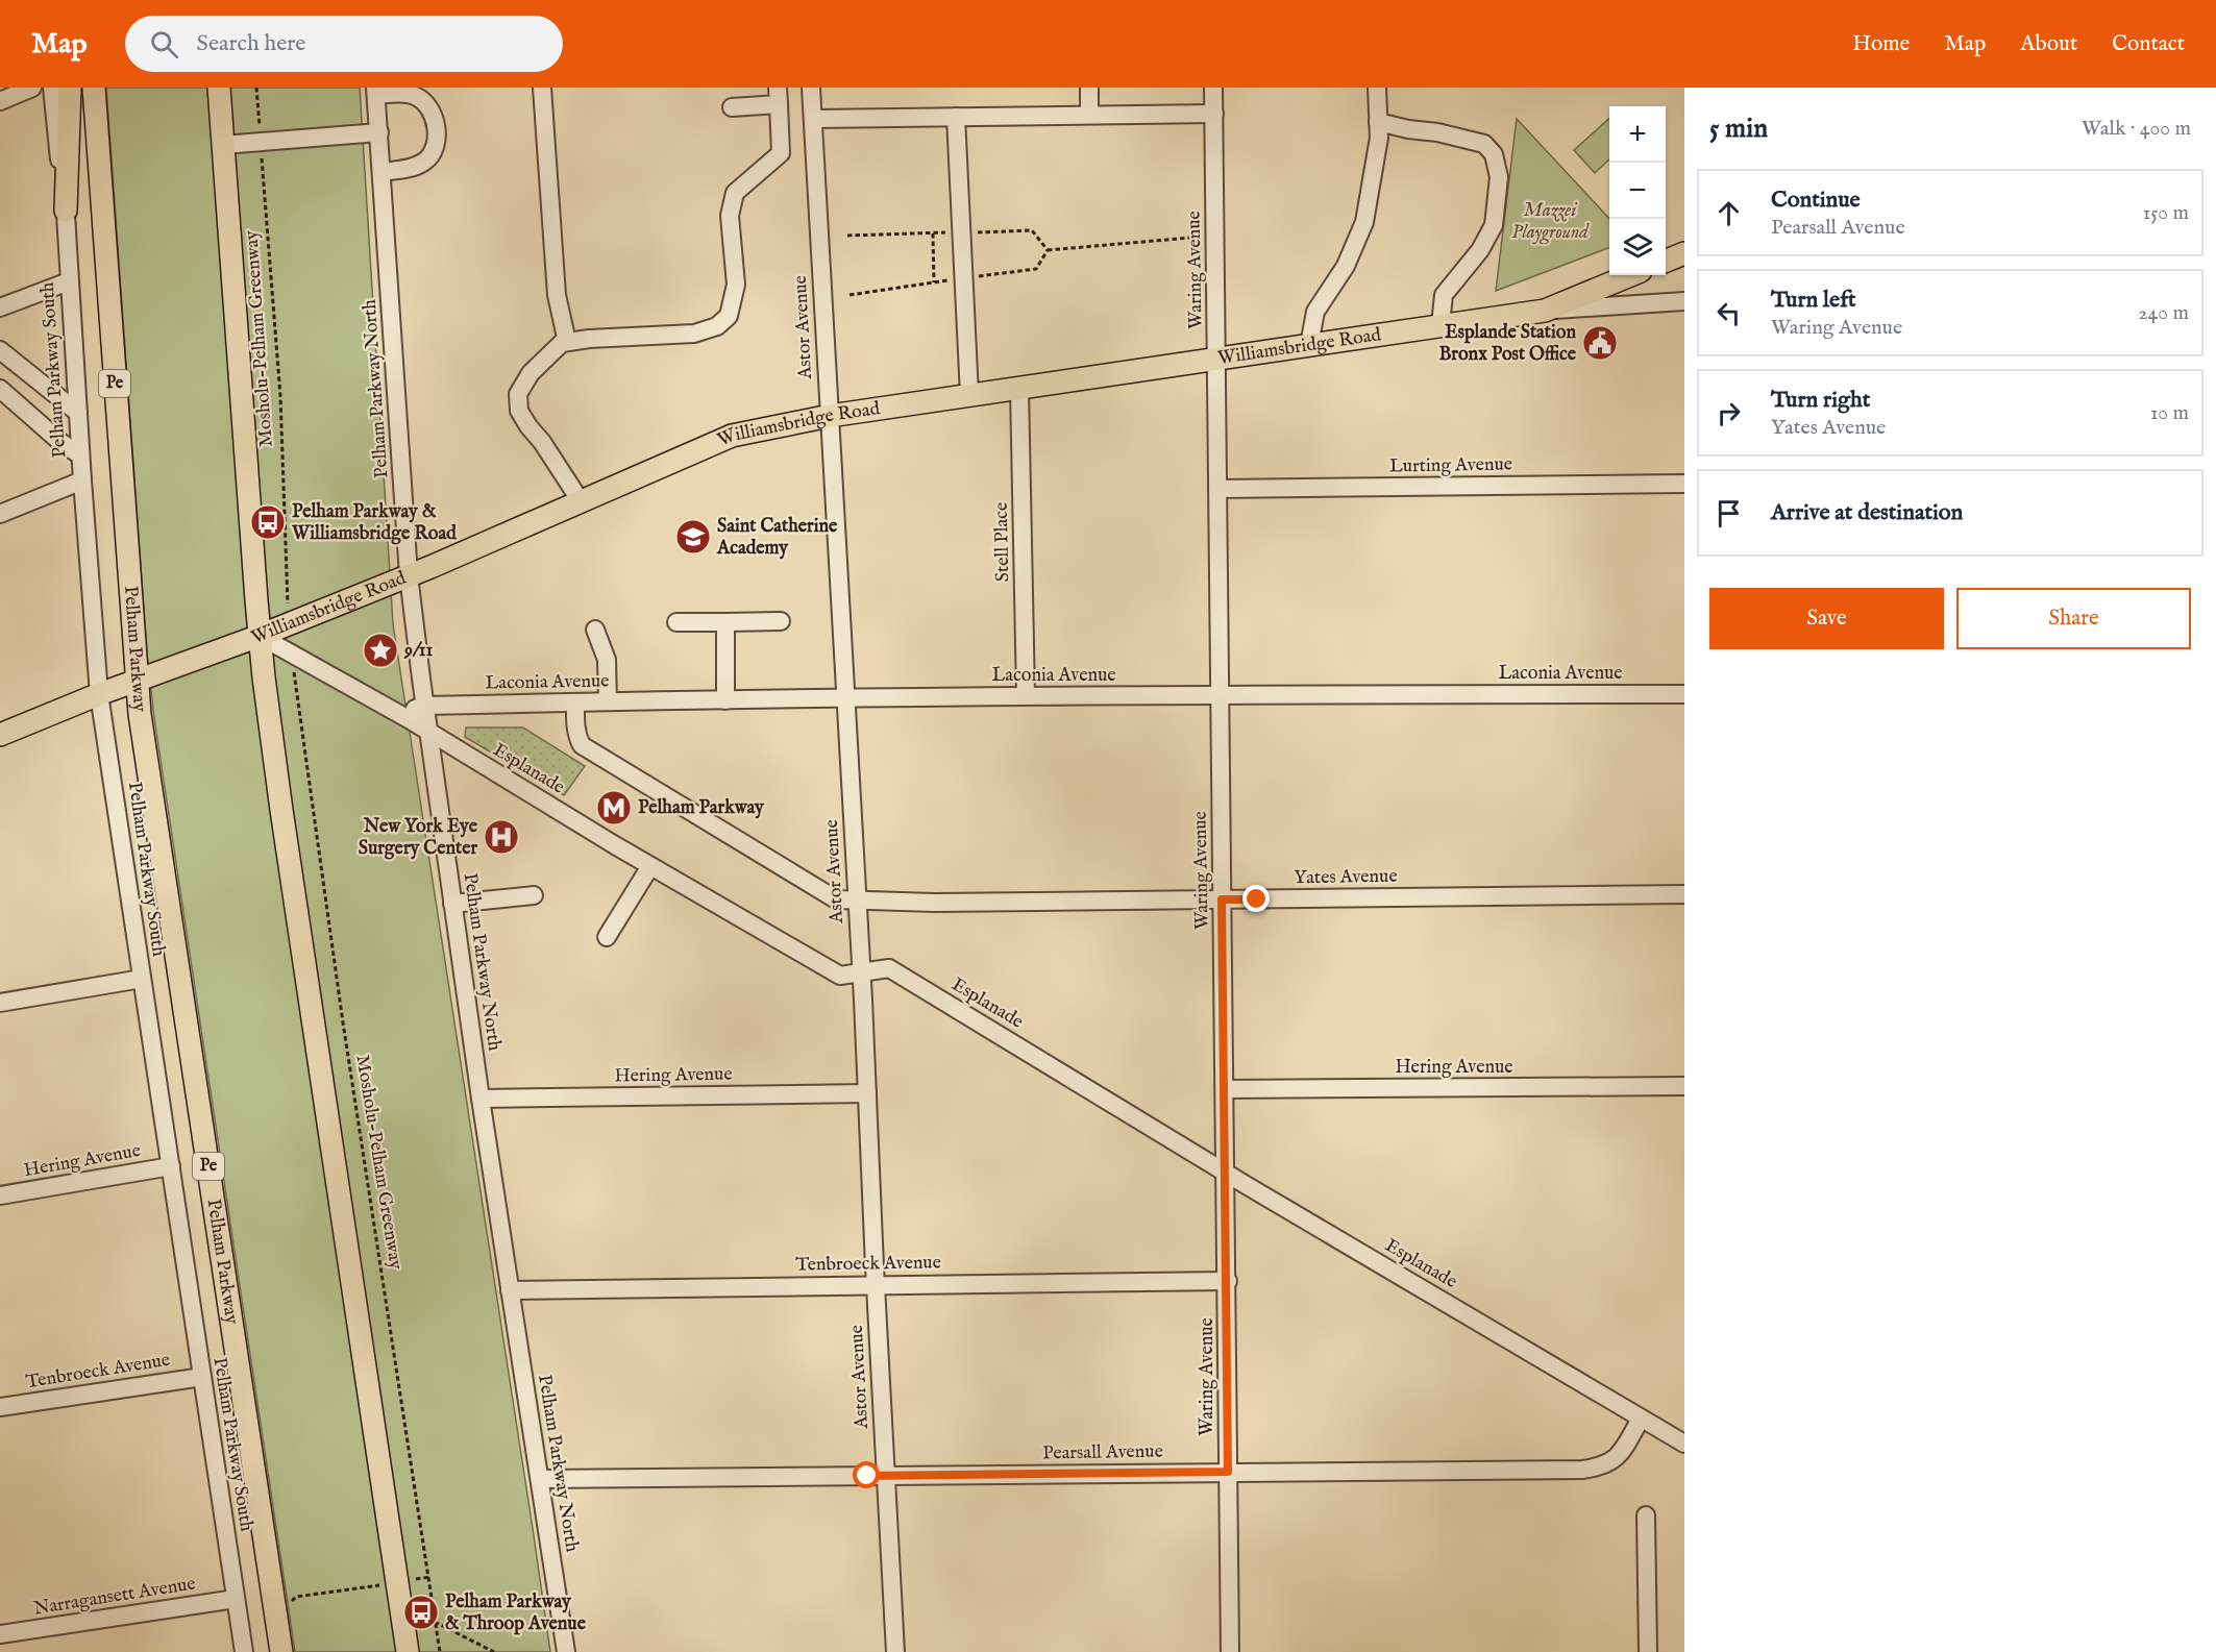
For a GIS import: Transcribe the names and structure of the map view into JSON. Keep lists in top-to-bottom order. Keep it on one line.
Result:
{"streets":{"main road":["Williamsbridge Road","Pe","Pelham Parkway"],"street":["Waring Avenue","Astor Avenue","Pelham Parkway South","Pelham Parkway North","Lurting Avenue","Stell Place","Laconia Avenue","Esplanade","Yates Avenue","Hering Avenue","Tenbroeck Avenue","Pearsall Avenue","Narragansett Avenue"],"path":["Mosholu-Pelham Greenway"]},"crossings":[["Waring Avenue","Williamsbridge Road"],["Waring Avenue","Lurting Avenue"],["Waring Avenue","Laconia Avenue"],["Waring Avenue","Esplanade"],["Waring Avenue","Yates Avenue"],["Waring Avenue","Hering Avenue"],["Waring Avenue","Tenbroeck Avenue"],["Waring Avenue","Pearsall Avenue"],["Astor Avenue","Williamsbridge Road"],["Astor Avenue","Laconia Avenue"],["Astor Avenue","Esplanade"],["Astor Avenue","Yates Avenue"],["Astor Avenue","Hering Avenue"],["Astor Avenue","Tenbroeck Avenue"],["Astor Avenue","Pearsall Avenue"],["Williamsbridge Road","Pelham Parkway South"],["Williamsbridge Road","Pelham Parkway North"],["Williamsbridge Road","Stell Place"],["Williamsbridge Road","Pelham Parkway"],["Williamsbridge Road","Esplanade"],["Pelham Parkway South","Hering Avenue"],["Pelham Parkway South","Tenbroeck Avenue"],["Pelham Parkway South","Narragansett Avenue"],["Pelham Parkway North","Laconia Avenue"],["Pelham Parkway North","Esplanade"],["Pelham Parkway North","Hering Avenue"],["Pelham Parkway North","Tenbroeck Avenue"],["Pelham Parkway North","Pearsall Avenue"],["Stell Place","Laconia Avenue"],["Laconia Avenue","Esplanade"],["Esplanade","Pearsall Avenue"]],"parks":["Mazzei Playground"],"places":{"public building":["Esplande Station Bronx Post Office"],"bus stop":["Pelham Parkway & Williamsbridge Road","Pelham Parkway & Throop Avenue"],"school or university":["Saint Catherine Academy"],"place":["9/11"],"metro station":["Pelham Parkway"],"hospital":["New York Eye Surgery Center"]},"page":{"header":"Map","search":"Search here","nav":["Home","Map","About","Contact"],"heading":["5 min","Walk · 400 m"],"map_buttons":["+","−"],"list":[["Continue","Pearsall Avenue","150 m"],["Turn left","Waring Avenue","240 m"],["Turn right","Yates Avenue","10 m"],"Arrive at destination"],"buttons":["Save","Share"]}}
